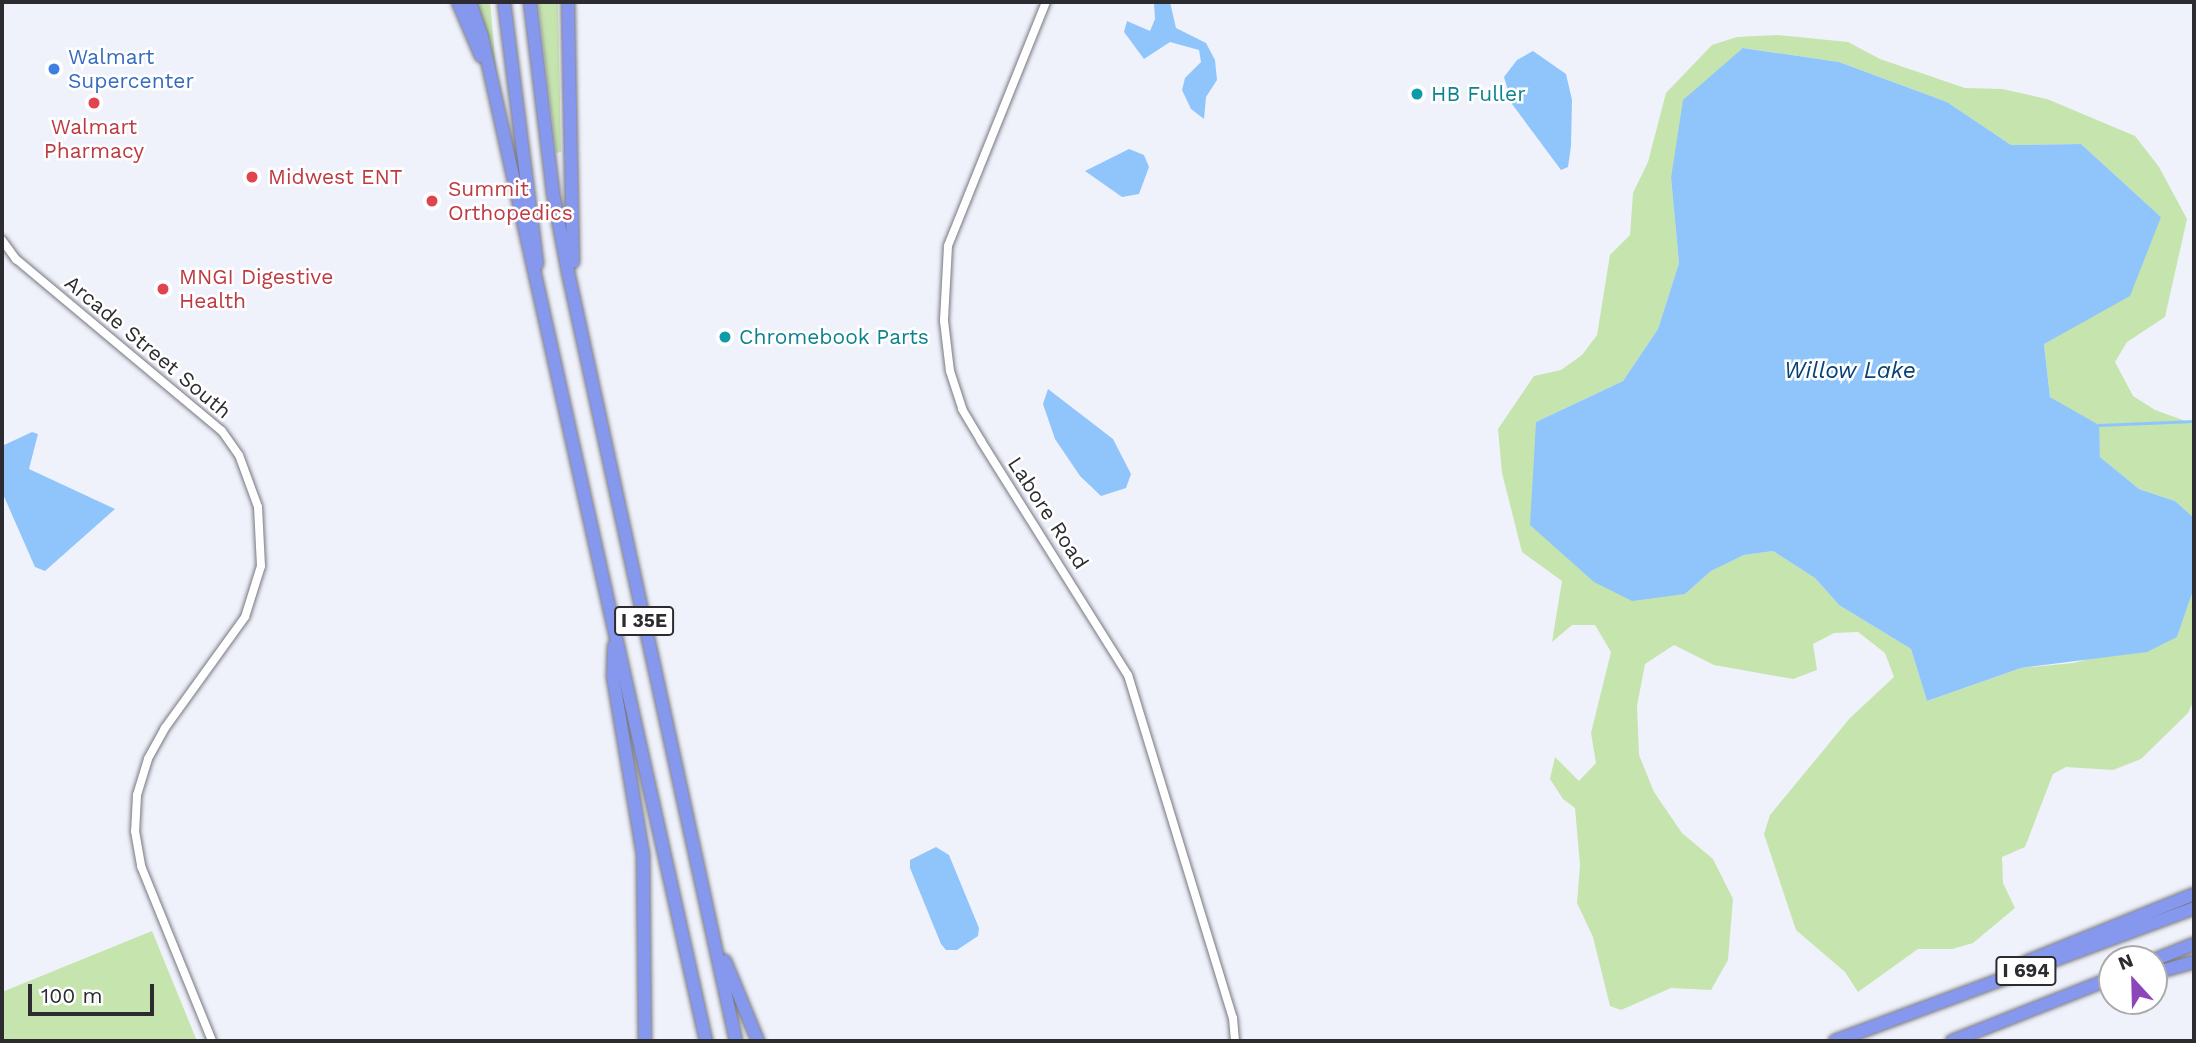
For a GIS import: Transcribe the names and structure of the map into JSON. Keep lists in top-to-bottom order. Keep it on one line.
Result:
{"streets":{"highway":["I 35E","I 694"],"street":["Arcade Street South","Labore Road"]},"water":["Willow Lake"],"places":["Walmart Supercenter","HB Fuller","Walmart Pharmacy","Midwest ENT","Summit Orthopedics","MNGI Digestive Health","Chromebook Parts"],"scale_bar":"100 m","north":"top"}
